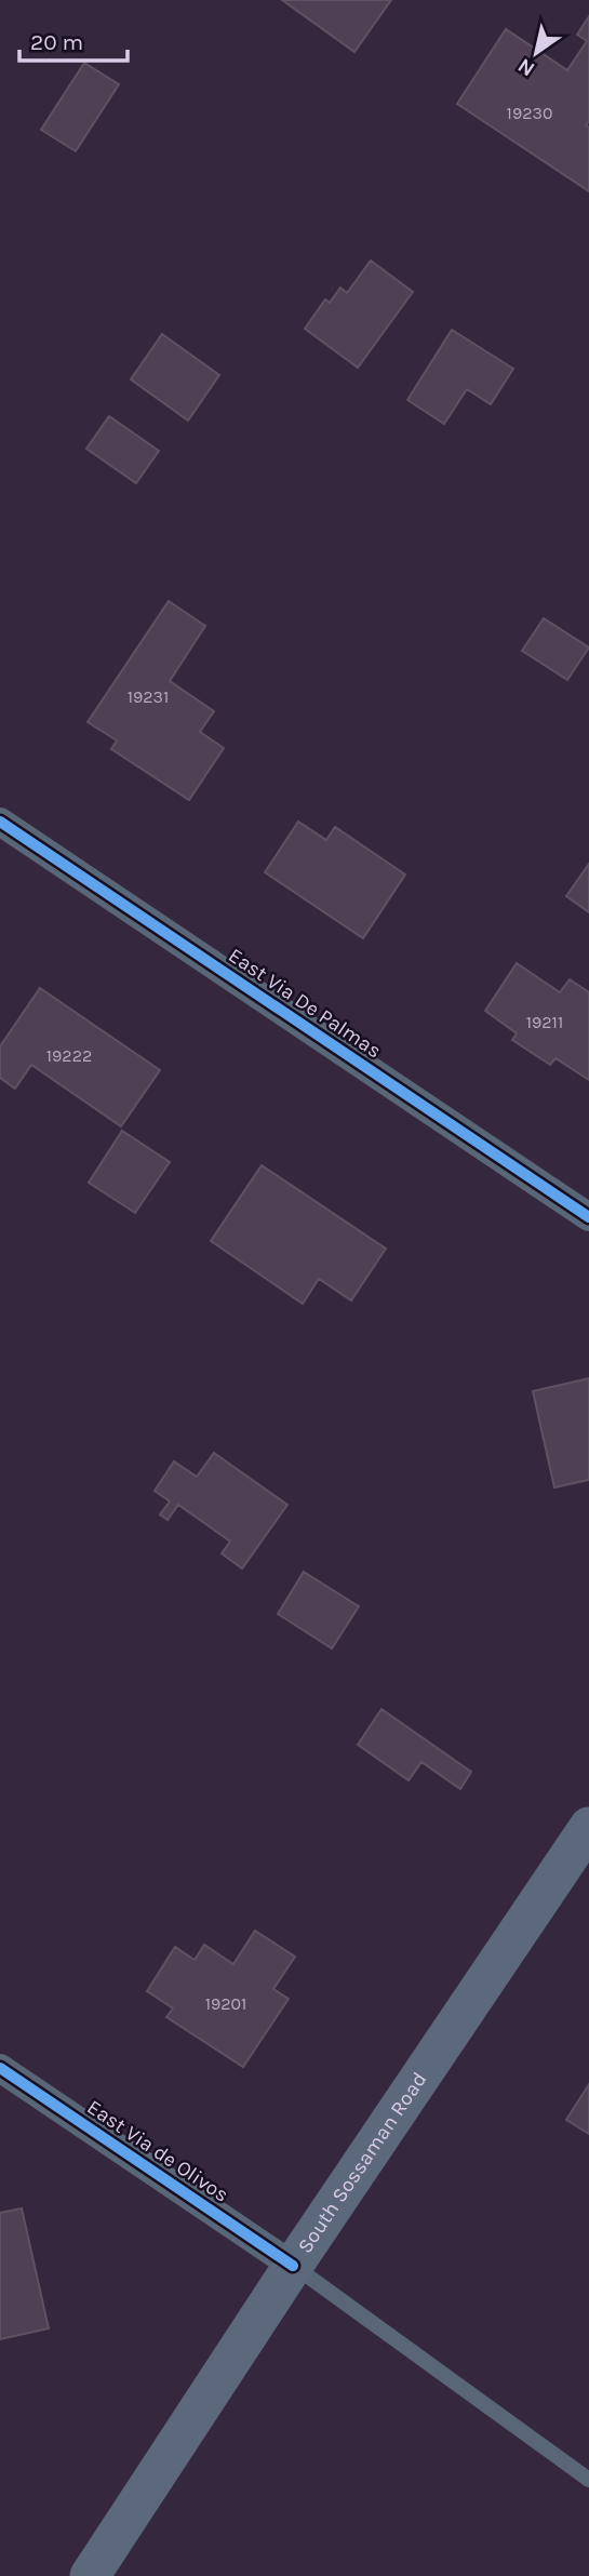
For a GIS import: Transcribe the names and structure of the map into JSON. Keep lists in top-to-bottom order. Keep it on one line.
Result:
{"streets":{"main road":["South Sossaman Road"],"street":["East Via De Palmas","East Via de Olivos"]},"crossings":[["East Via de Olivos","South Sossaman Road"]],"house_numbers":["19230","19231","19211","19222","19201"],"scale_bar":"20 m","north":"bottom left"}
